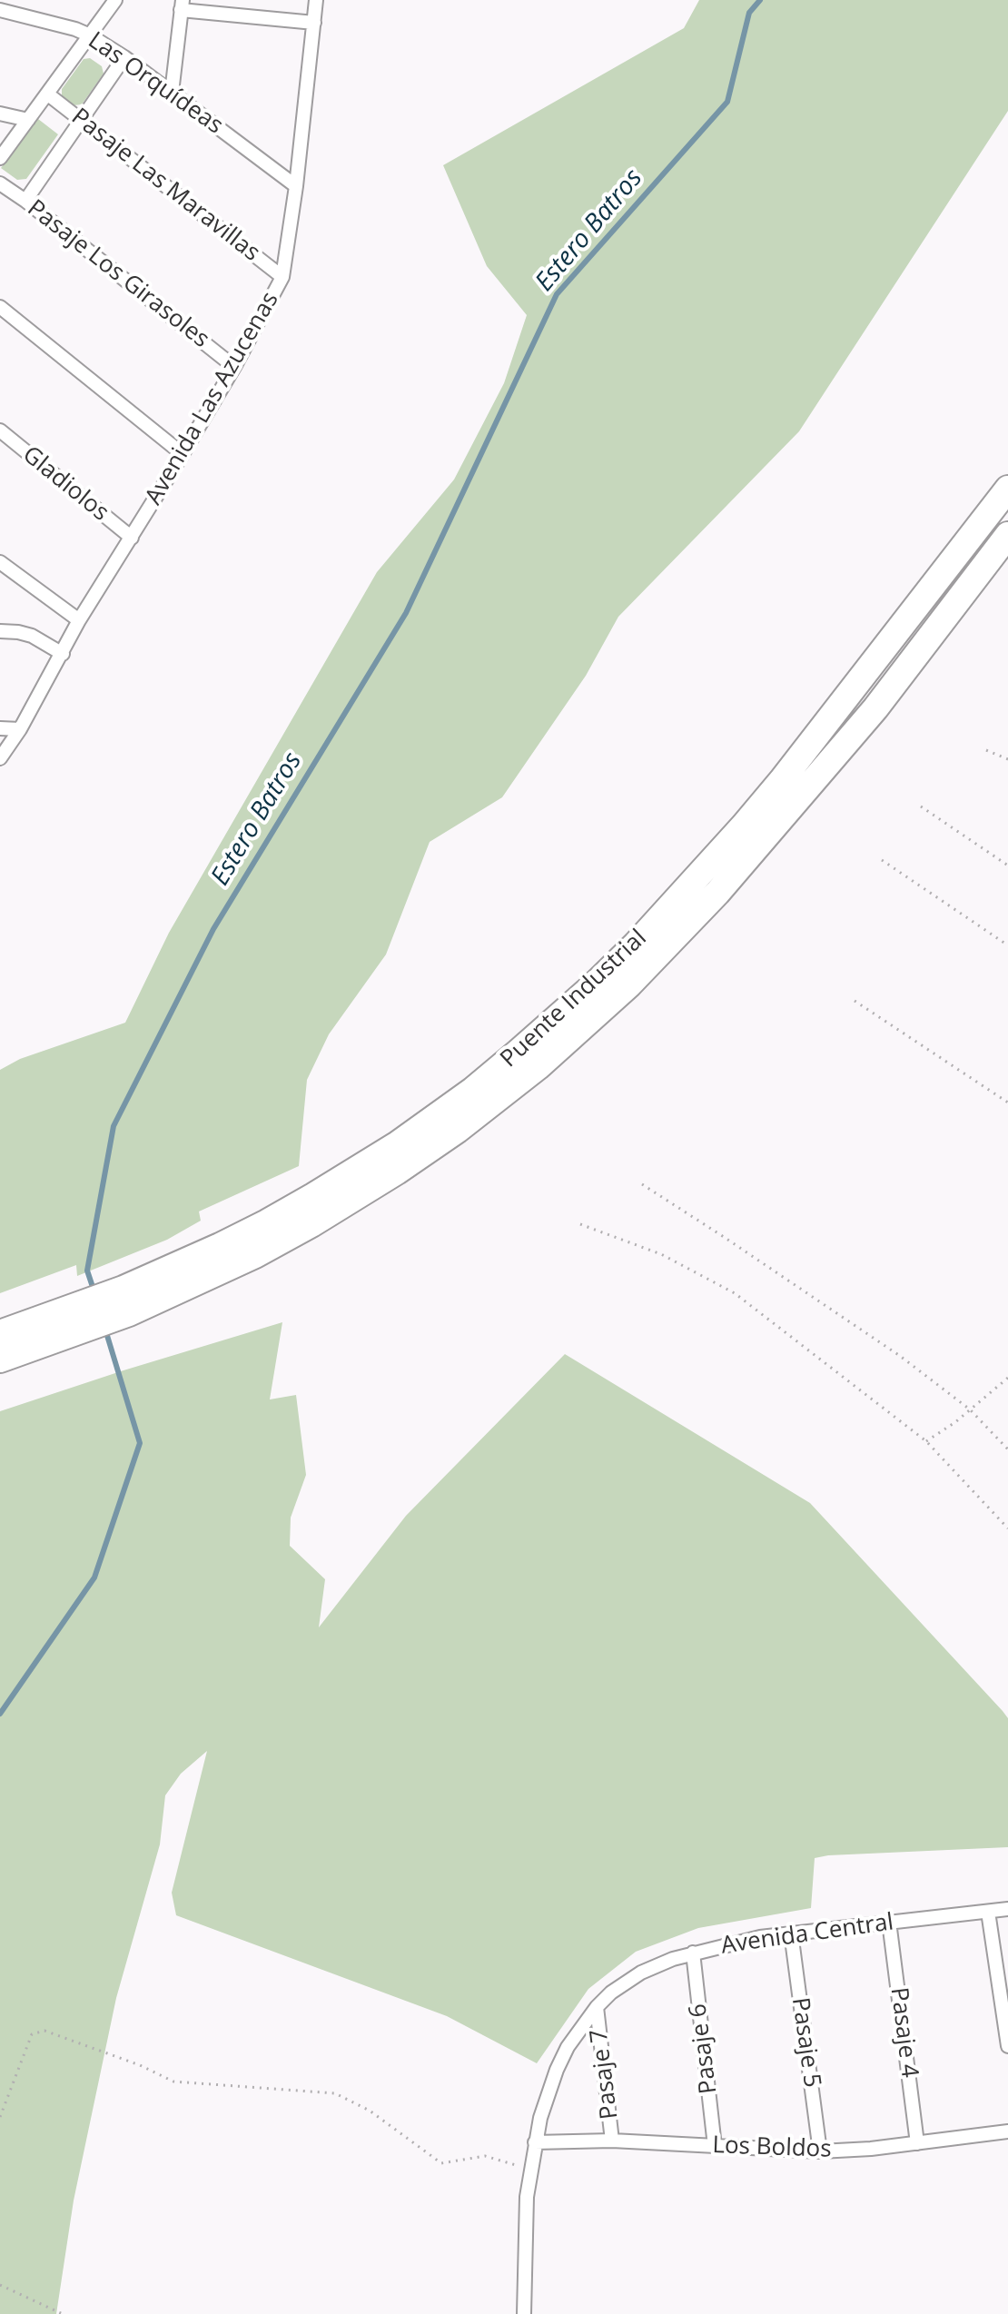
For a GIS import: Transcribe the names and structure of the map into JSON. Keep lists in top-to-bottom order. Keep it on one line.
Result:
{"streets":{"highway":["Puente Industrial"],"street":["Las Orquídeas","Pasaje Las Maravillas","Pasaje Los Girasoles","Avenida Las Azucenas","Gladiolos","Avenida Central","Pasaje 4","Pasaje 5","Pasaje 6","Pasaje 7","Los Boldos"]},"crossings":[["Las Orquídeas","Avenida Las Azucenas"],["Pasaje Las Maravillas","Avenida Las Azucenas"],["Pasaje Los Girasoles","Avenida Las Azucenas"],["Avenida Las Azucenas","Gladiolos"],["Avenida Central","Pasaje 4"],["Avenida Central","Pasaje 5"],["Avenida Central","Pasaje 6"],["Avenida Central","Pasaje 7"],["Avenida Central","Los Boldos"],["Pasaje 4","Los Boldos"],["Pasaje 5","Los Boldos"],["Pasaje 6","Los Boldos"],["Pasaje 7","Los Boldos"]],"water":["Estero Batros"]}
